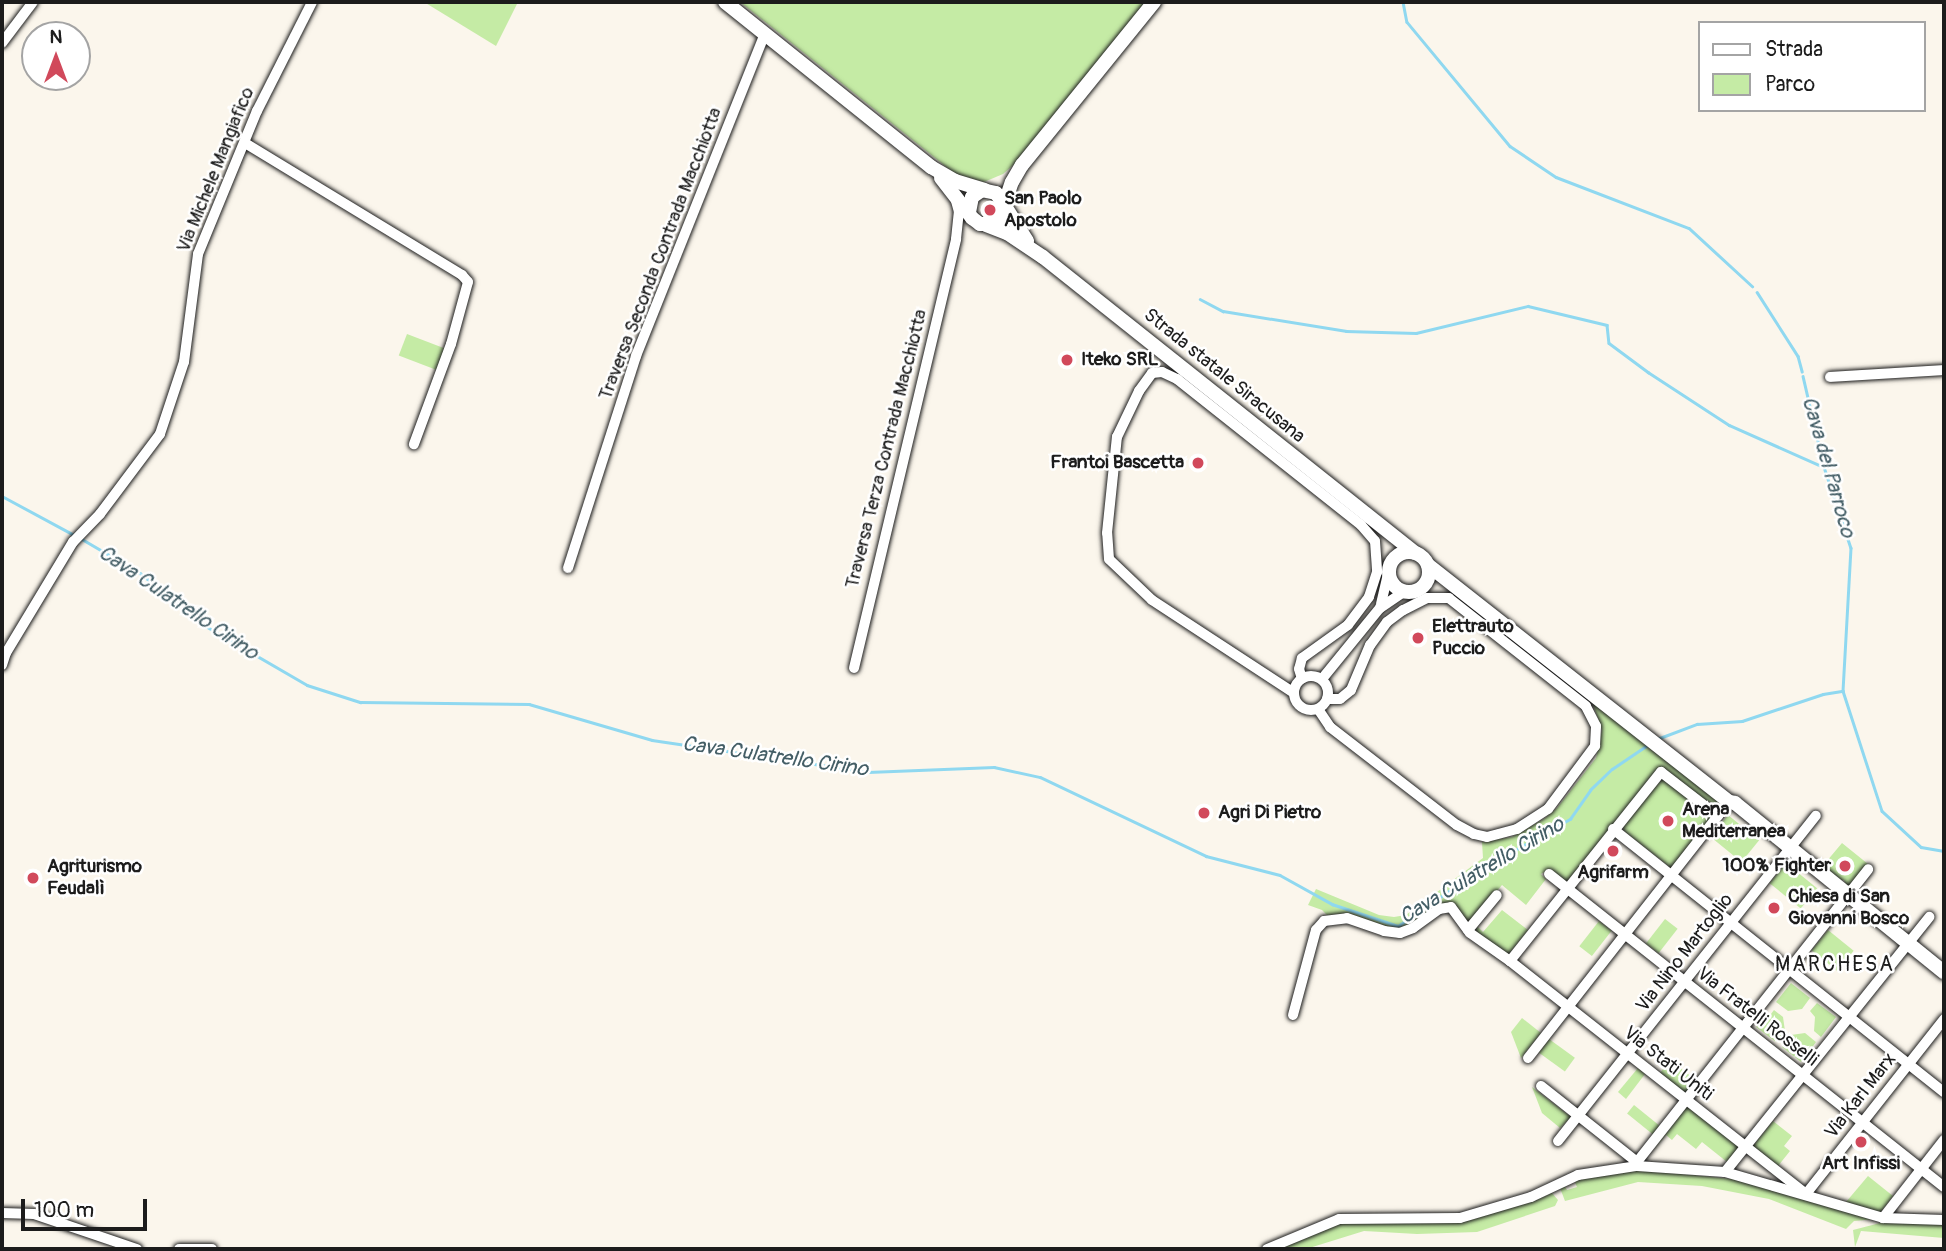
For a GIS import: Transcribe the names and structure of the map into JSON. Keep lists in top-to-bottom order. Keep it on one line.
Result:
{"streets":{"main road":["Strada statale Siracusana"],"street":["Via Michele Mangiafico","Traversa Seconda Contrada Macchiotta","Traversa Terza Contrada Macchiotta","Via Nino Martoglio","Via Fratelli Rosselli","Via Stati Uniti","Via Karl Marx"]},"crossings":[["Via Nino Martoglio","Via Fratelli Rosselli"],["Via Nino Martoglio","Via Stati Uniti"],["Via Fratelli Rosselli","Via Karl Marx"],["Via Stati Uniti","Via Karl Marx"]],"districts":["MARCHESA"],"water":["Cava del Parroco","Cava Culatrello Cirino"],"places":["San Paolo Apostolo","Iteko SRL","Frantoi Bascetta","Elettrauto Puccio","Agri Di Pietro","Arena Mediterranea","Agrifarm","100% Fighter","Agriturismo Feudalì","Chiesa di San Giovanni Bosco","Art Infissi"],"legend":["Strada","Parco"],"scale_bar":"100 m","north":"top"}
